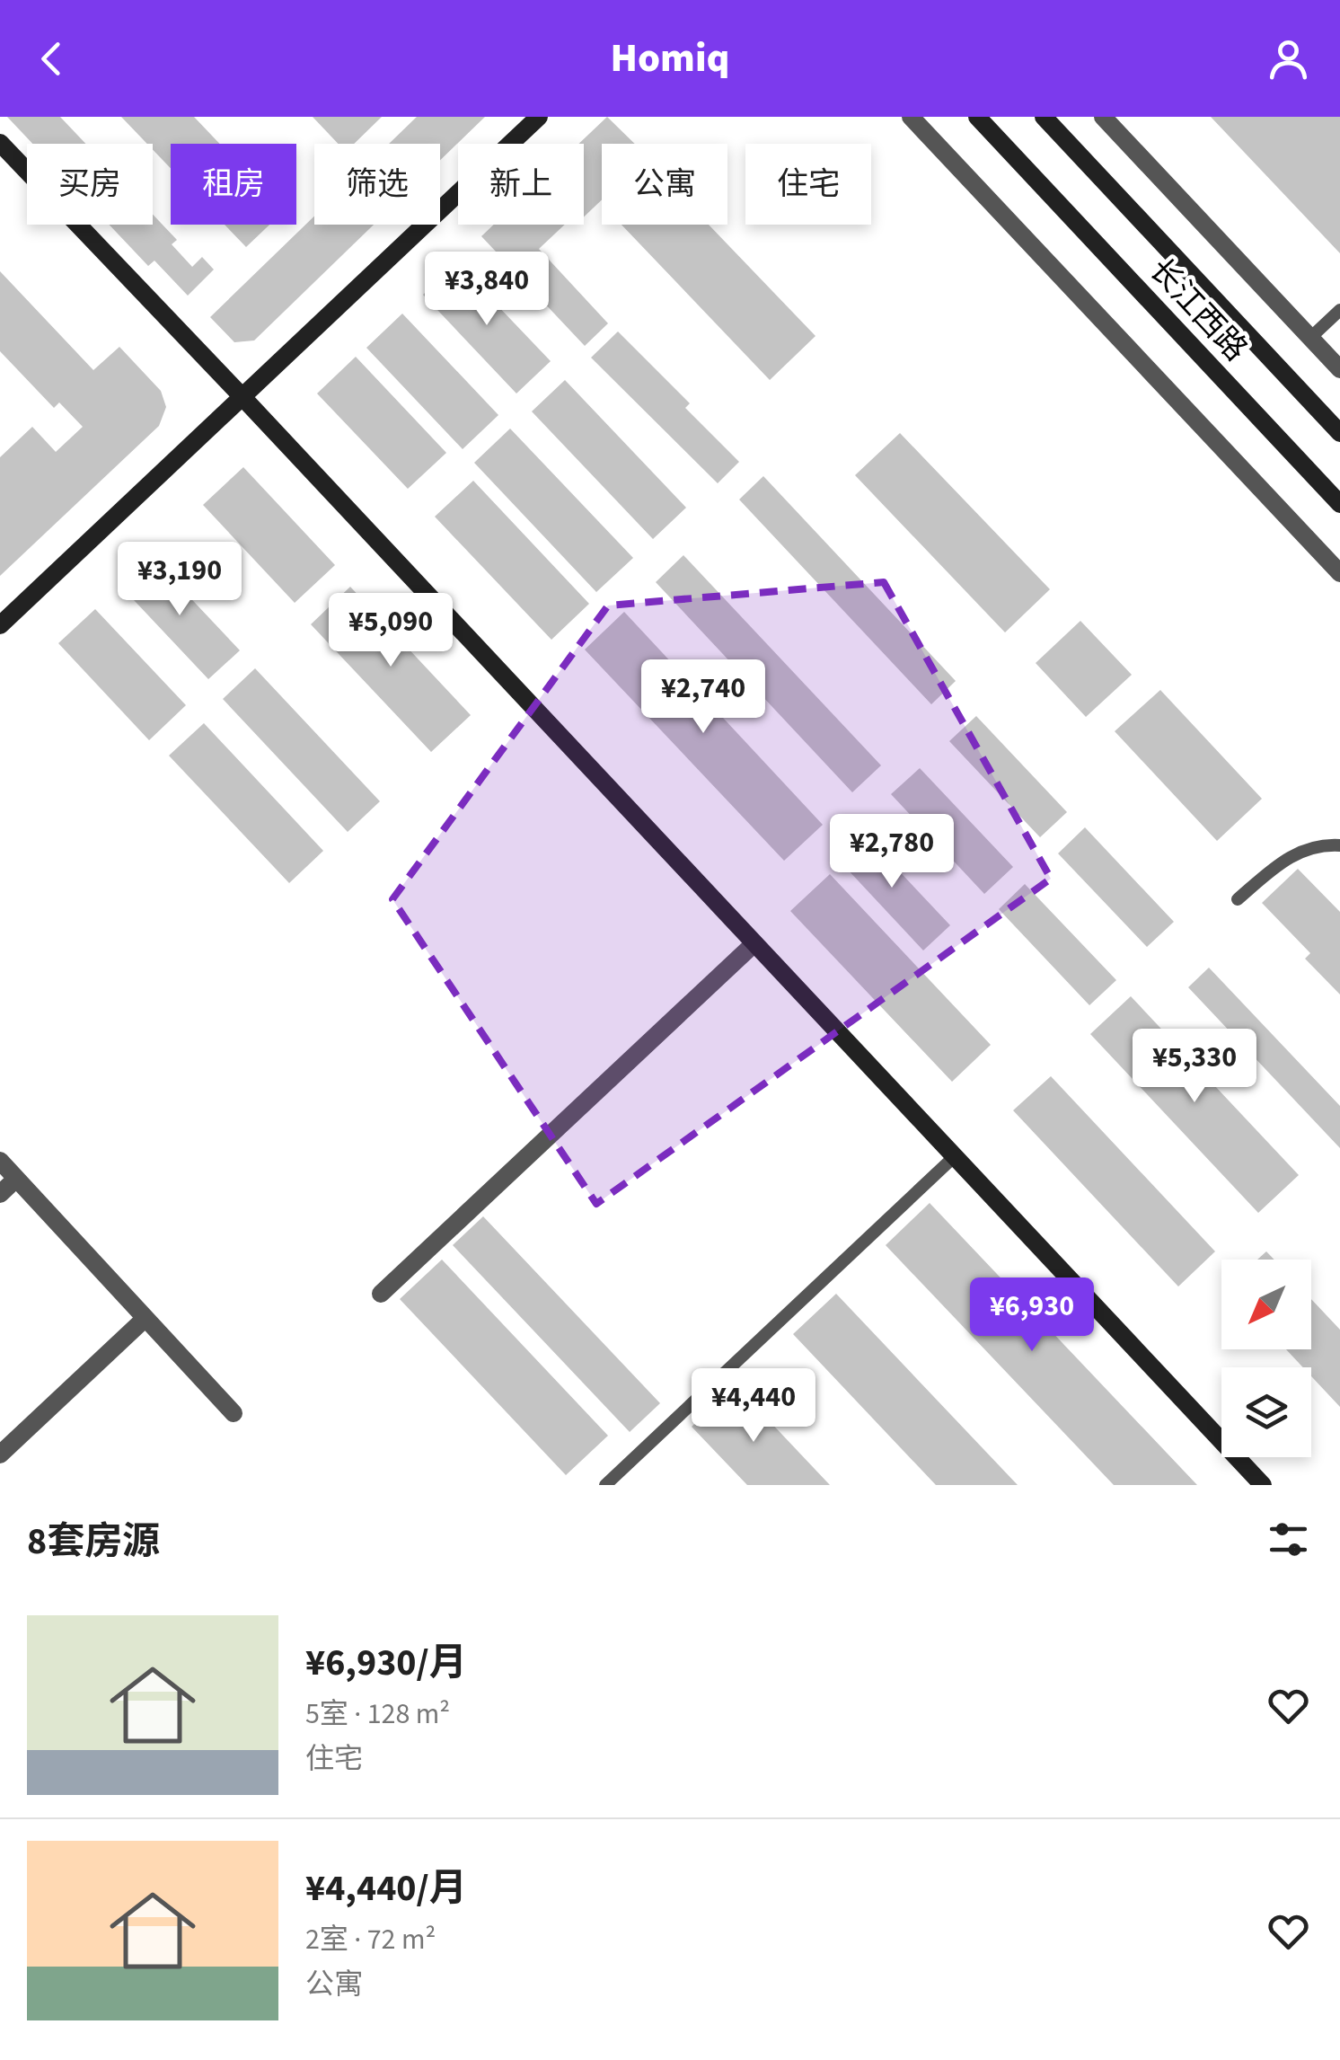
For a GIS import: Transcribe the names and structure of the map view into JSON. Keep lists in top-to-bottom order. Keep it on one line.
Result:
{"streets":{"street":["长江西路"]},"north":"bottom left","page":{"header":"Homiq","chip":["买房","租房","筛选","新上","公寓","住宅"],"price":["¥3,840","¥3,190","¥5,090","¥2,740","¥2,780","¥5,330","¥6,930","¥4,440"],"heading":"8套房源","list":[{"name":"¥6,930/月","note":"5室 · 128 m² · 住宅"},{"name":"¥4,440/月","note":"2室 · 72 m² · 公寓"}]}}
